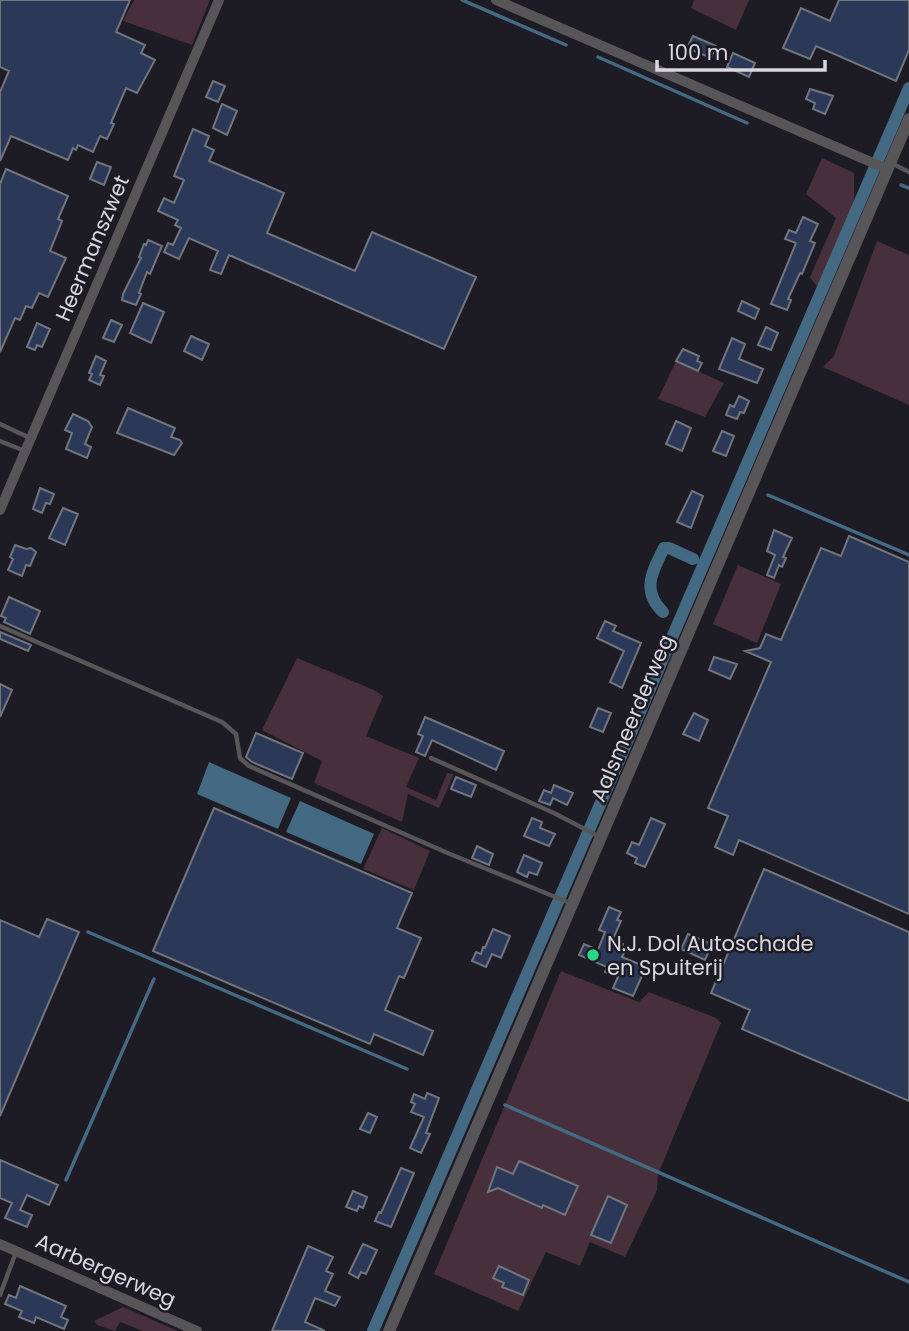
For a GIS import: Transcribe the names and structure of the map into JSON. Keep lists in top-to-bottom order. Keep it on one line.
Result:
{"streets":{"street":["Heermanszwet","Aalsmeerderweg","Aarbergerweg"]},"places":["N.J. Dol Autoschade en Spuiterij"],"scale_bar":"100 m"}
